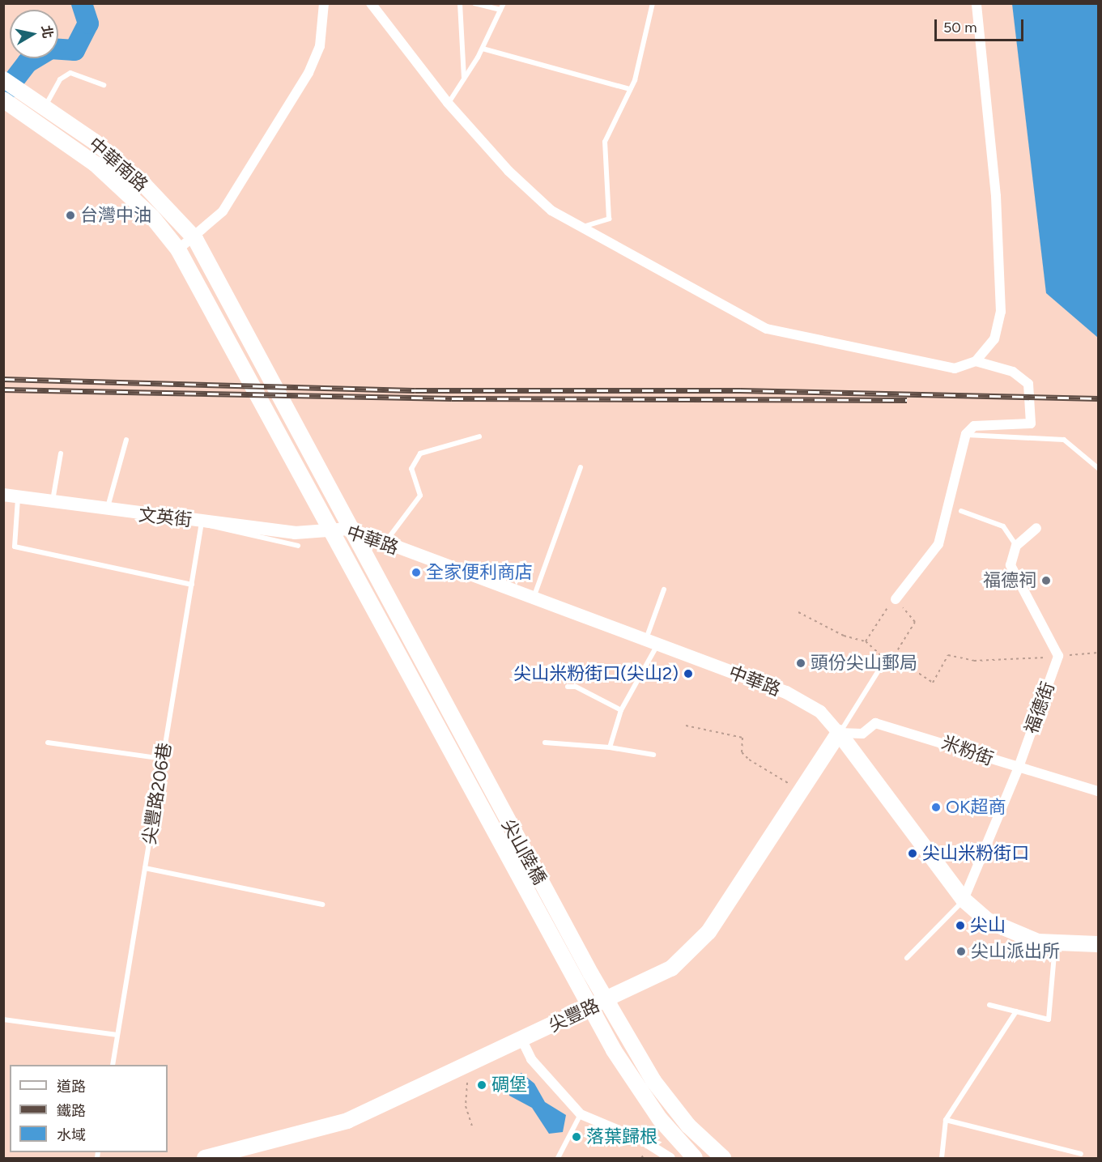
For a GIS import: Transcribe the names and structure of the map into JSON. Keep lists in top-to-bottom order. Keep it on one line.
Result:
{"streets":{"main road":["中華南路","中華路","尖山陸橋","尖豐路"],"street":["文英街","福德街","米粉街"],"lane":["尖豐路206巷"]},"crossings":[["中華南路","文英街"],["中華南路","中華路"],["中華南路","尖山陸橋"],["文英街","中華路"],["文英街","尖豐路206巷"],["文英街","尖山陸橋"],["中華路","福德街"],["中華路","米粉街"],["中華路","尖山陸橋"],["中華路","尖豐路"],["福德街","米粉街"],["米粉街","尖豐路"]],"places":["台灣中油","全家便利商店","福德祠","頭份尖山郵局","尖山米粉街口(尖山2)","OK超商","尖山米粉街口","尖山","尖山派出所","碉堡","落葉歸根"],"legend":["道路","鐵路","水域"],"scale_bar":"50 m","north":"right"}
